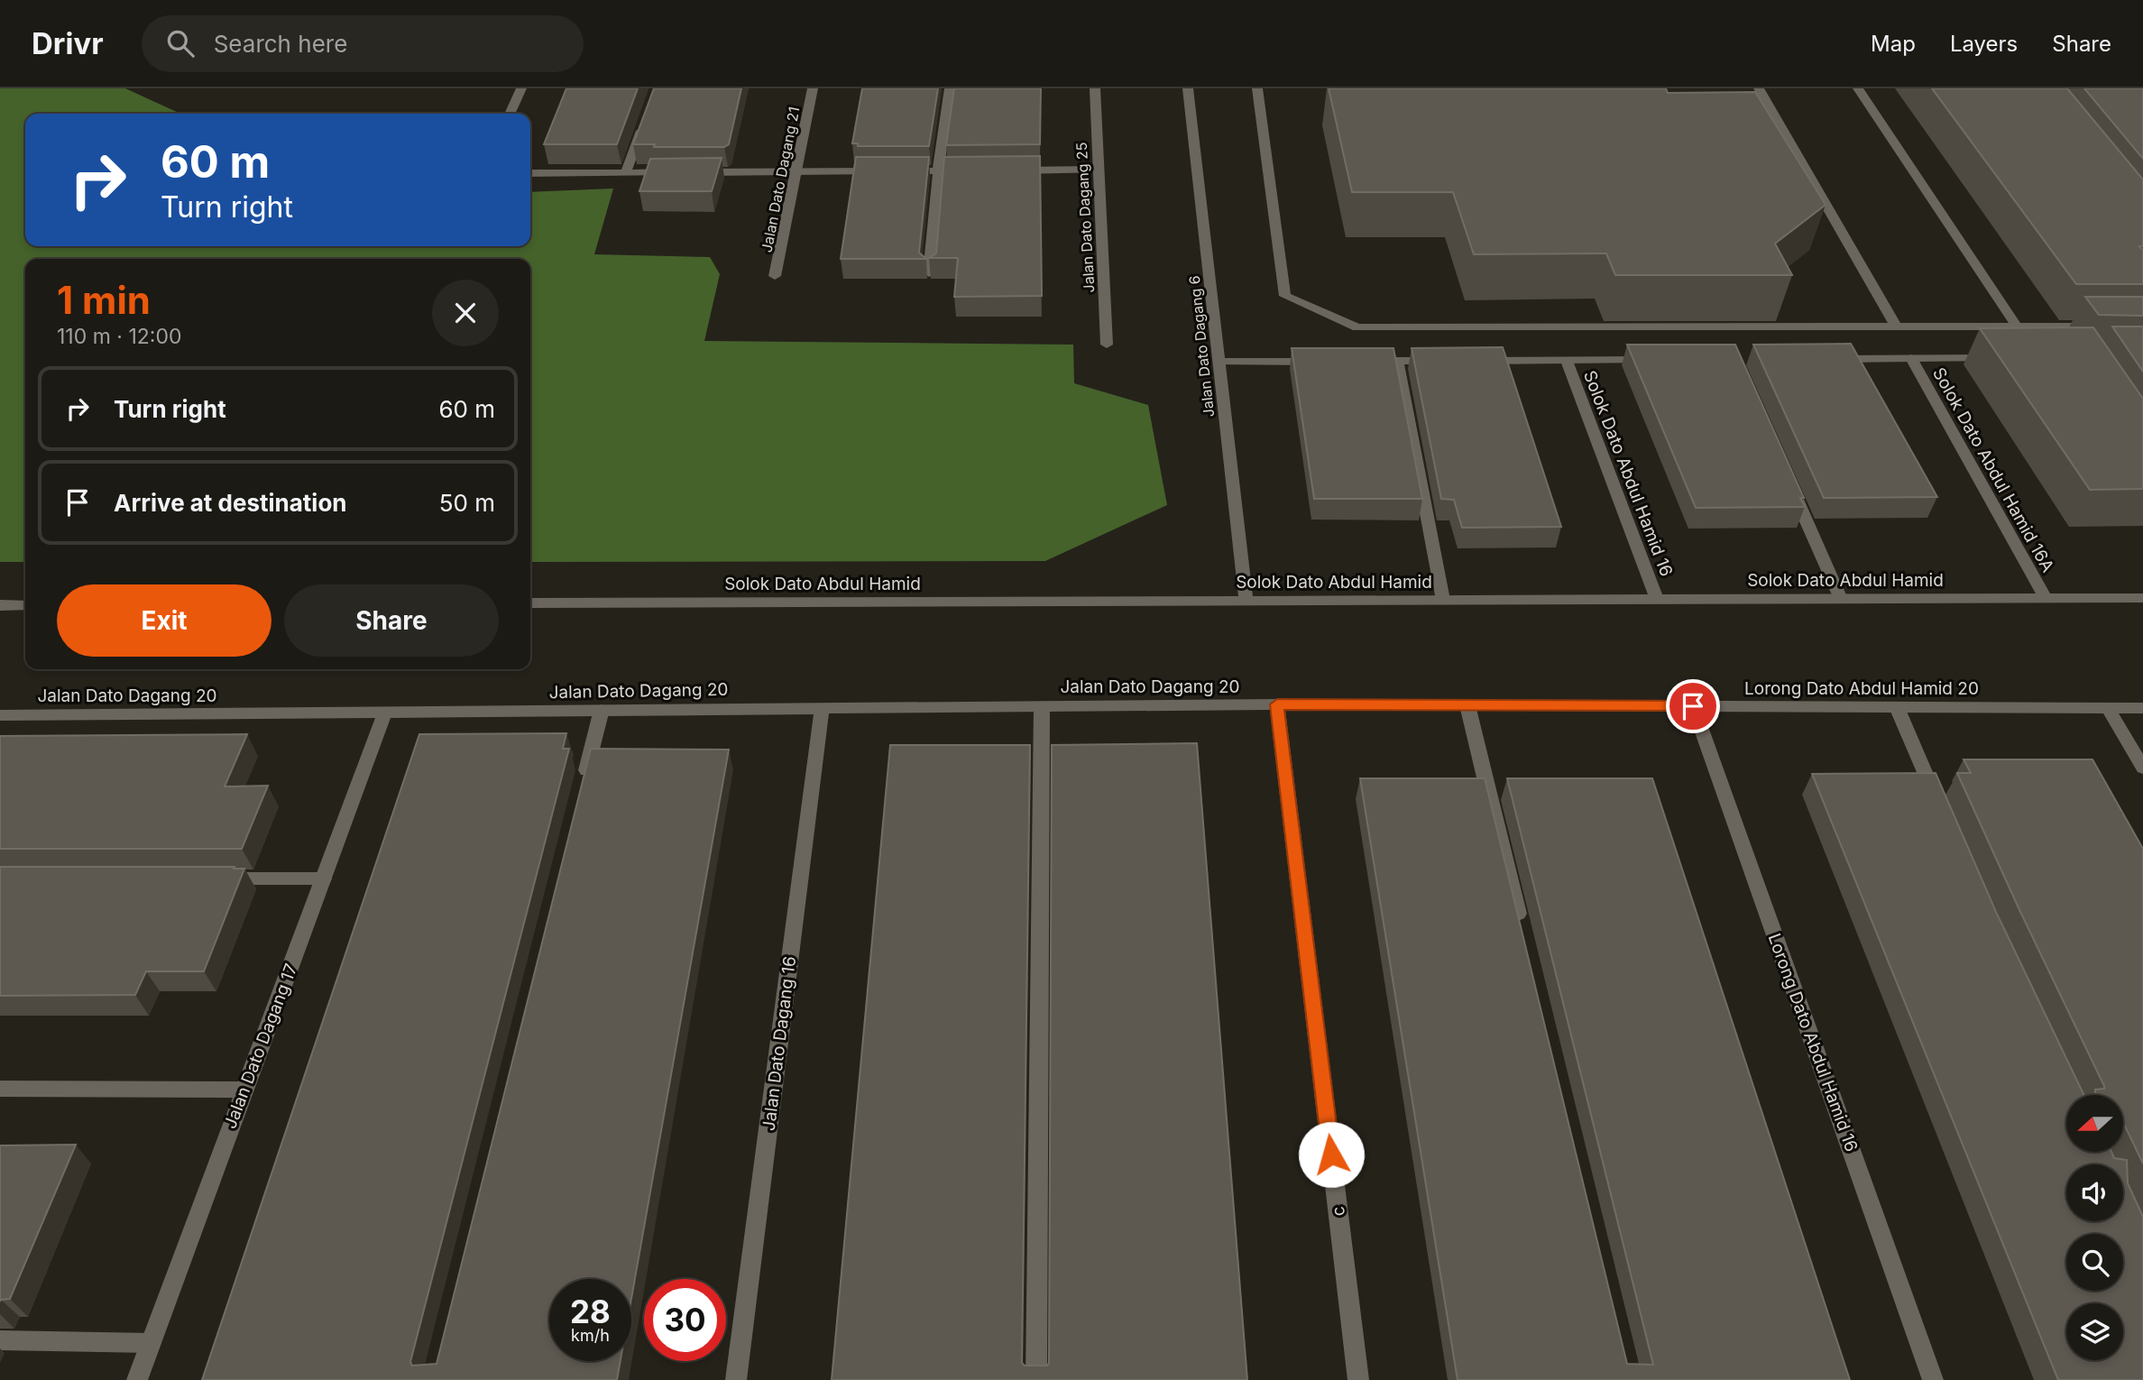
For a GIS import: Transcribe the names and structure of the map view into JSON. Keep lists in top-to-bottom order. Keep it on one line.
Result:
{"streets":{"street":["Jalan Dato Dagang 21","Jalan Dato Dagang 25","Jalan Dato Dagang 6","Solok Dato Abdul Hamid 16A","Solok Dato Abdul Hamid 16","Solok Dato Abdul Hamid","Jalan Dato Dagang 20","Lorong Dato Abdul Hamid 20","Lorong Dato Abdul Hamid 16","Jalan Dato Dagang 16","Jalan Dato Dagang 17","c"]},"crossings":[["Jalan Dato Dagang 6","Solok Dato Abdul Hamid"],["Solok Dato Abdul Hamid 16A","Solok Dato Abdul Hamid"],["Solok Dato Abdul Hamid 16","Solok Dato Abdul Hamid"],["Jalan Dato Dagang 20","Lorong Dato Abdul Hamid 20"],["Jalan Dato Dagang 20","Jalan Dato Dagang 16"],["Jalan Dato Dagang 20","Jalan Dato Dagang 17"],["Jalan Dato Dagang 20","c"],["Lorong Dato Abdul Hamid 20","Lorong Dato Abdul Hamid 16"],["Lorong Dato Abdul Hamid 20","c"]],"north":"left","page":{"header":"Drivr","search":"Search here","nav":["Map","Layers","Share"],"turn":["60 m","Turn right"],"heading":["1 min","110 m · 12:00"],"list":[{"name":"Turn right","value":"60 m"},{"name":"Arrive at destination","value":"50 m"}],"buttons":["Exit","Share"],"speed":"28 km/h","limit":"30"}}
